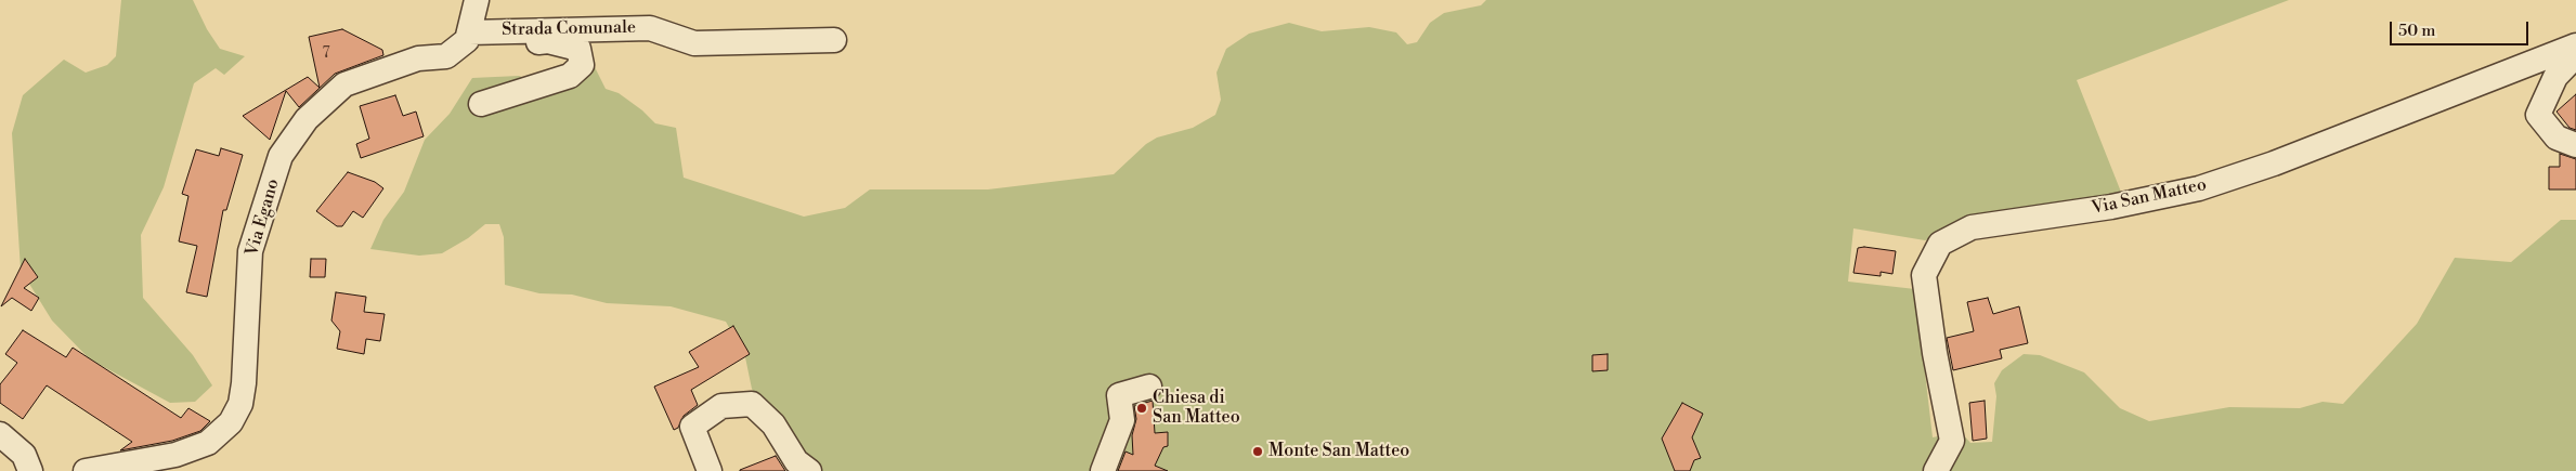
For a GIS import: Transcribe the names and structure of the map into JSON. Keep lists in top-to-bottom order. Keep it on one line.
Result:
{"streets":{"street":["Strada Comunale","Via San Matteo","Via Egano"]},"crossings":[["Strada Comunale","Via Egano"]],"places":["Chiesa di San Matteo","Monte San Matteo"],"house_numbers":["7"],"scale_bar":"50 m"}
